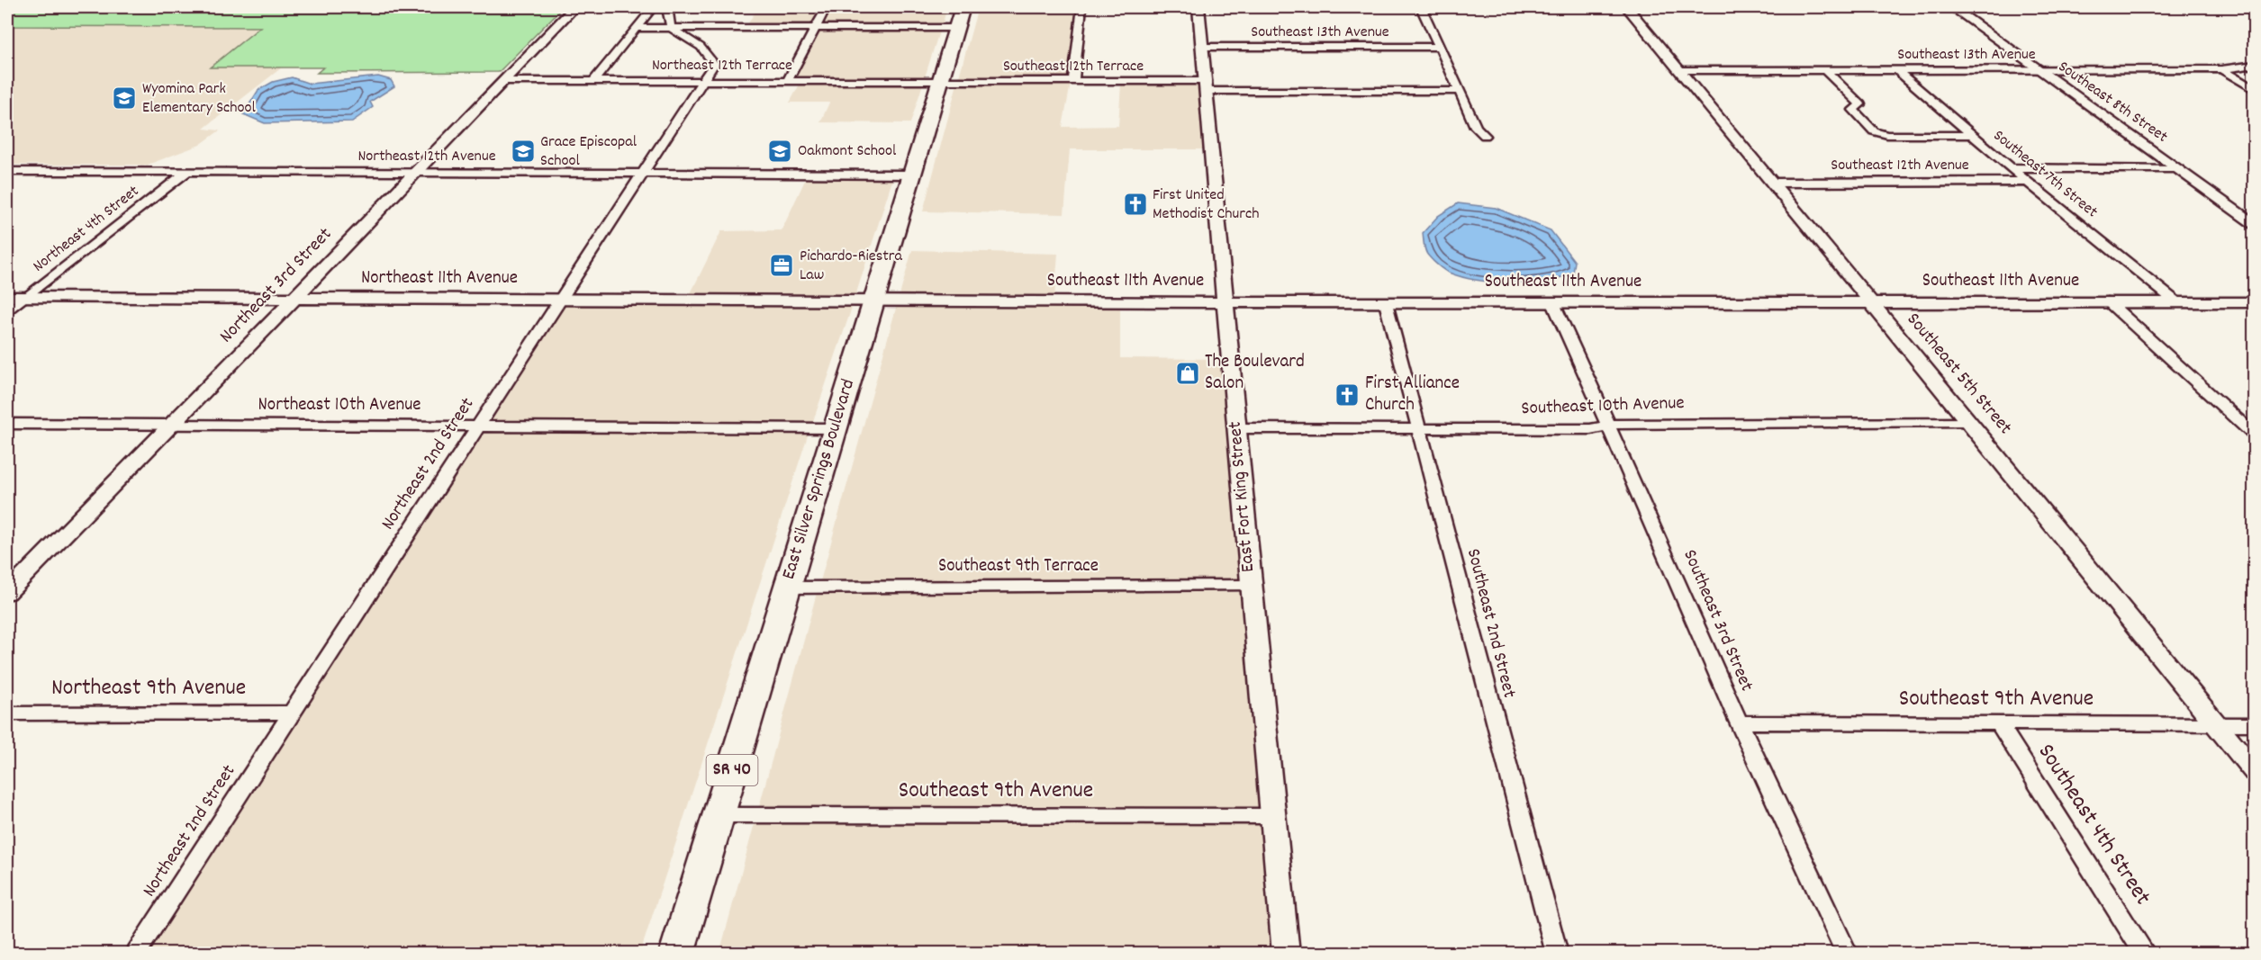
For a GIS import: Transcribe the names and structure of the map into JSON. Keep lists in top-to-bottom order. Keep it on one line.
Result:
{"streets":{"main road":["East Silver Springs Boulevard","SR 40"],"street":["Southeast 13th Avenue","Northeast 12th Terrace","Southeast 12th Terrace","Southeast 8th Street","Northeast 12th Avenue","Southeast 12th Avenue","Southeast 7th Street","Northeast 4th Street","Northeast 11th Avenue","Southeast 11th Avenue","Northeast 3rd Street","Southeast 5th Street","Northeast 10th Avenue","Southeast 10th Avenue","Northeast 2nd Street","East Fort King Street","Southeast 9th Terrace","Southeast 3rd Street","Southeast 2nd Street","Northeast 9th Avenue","Southeast 9th Avenue","Southeast 4th Street"]},"crossings":[["Southeast 13th Avenue","Southeast 8th Street"],["Southeast 13th Avenue","Southeast 7th Street"],["Southeast 13th Avenue","Southeast 5th Street"],["Southeast 13th Avenue","East Fort King Street"],["Northeast 12th Terrace","Southeast 12th Terrace"],["Northeast 12th Terrace","Northeast 3rd Street"],["Northeast 12th Terrace","Northeast 2nd Street"],["Northeast 12th Terrace","East Silver Springs Boulevard"],["Southeast 12th Terrace","East Silver Springs Boulevard"],["Southeast 12th Terrace","East Fort King Street"],["Northeast 12th Avenue","Northeast 4th Street"],["Northeast 12th Avenue","Northeast 3rd Street"],["Northeast 12th Avenue","Northeast 2nd Street"],["Northeast 12th Avenue","East Silver Springs Boulevard"],["Southeast 12th Avenue","Southeast 7th Street"],["Southeast 12th Avenue","Southeast 5th Street"],["Southeast 7th Street","Southeast 11th Avenue"],["Northeast 4th Street","Northeast 11th Avenue"],["Northeast 11th Avenue","Southeast 11th Avenue"],["Northeast 11th Avenue","Northeast 3rd Street"],["Northeast 11th Avenue","Northeast 2nd Street"],["Northeast 11th Avenue","East Silver Springs Boulevard"],["Southeast 11th Avenue","Southeast 5th Street"],["Southeast 11th Avenue","East Silver Springs Boulevard"],["Southeast 11th Avenue","East Fort King Street"],["Southeast 11th Avenue","Southeast 3rd Street"],["Southeast 11th Avenue","Southeast 2nd Street"],["Northeast 3rd Street","Northeast 10th Avenue"],["Southeast 5th Street","Southeast 10th Avenue"],["Southeast 5th Street","Southeast 9th Avenue"],["Northeast 10th Avenue","Northeast 2nd Street"],["Northeast 10th Avenue","East Silver Springs Boulevard"],["Southeast 10th Avenue","East Fort King Street"],["Southeast 10th Avenue","Southeast 3rd Street"],["Southeast 10th Avenue","Southeast 2nd Street"],["Northeast 2nd Street","Northeast 9th Avenue"],["East Silver Springs Boulevard","Southeast 9th Terrace"],["East Silver Springs Boulevard","Southeast 9th Avenue"],["East Fort King Street","Southeast 9th Terrace"],["East Fort King Street","Southeast 9th Avenue"],["Southeast 3rd Street","Southeast 9th Avenue"],["Southeast 9th Avenue","Southeast 4th Street"]],"places":{"school or university":["Wyomina Park Elementary School","Grace Episcopal School","Oakmont School"],"church":["First United Methodist Church","First Alliance Church"],"office":["Pichardo-Riestra Law"],"shop":["The Boulevard Salon"]}}
